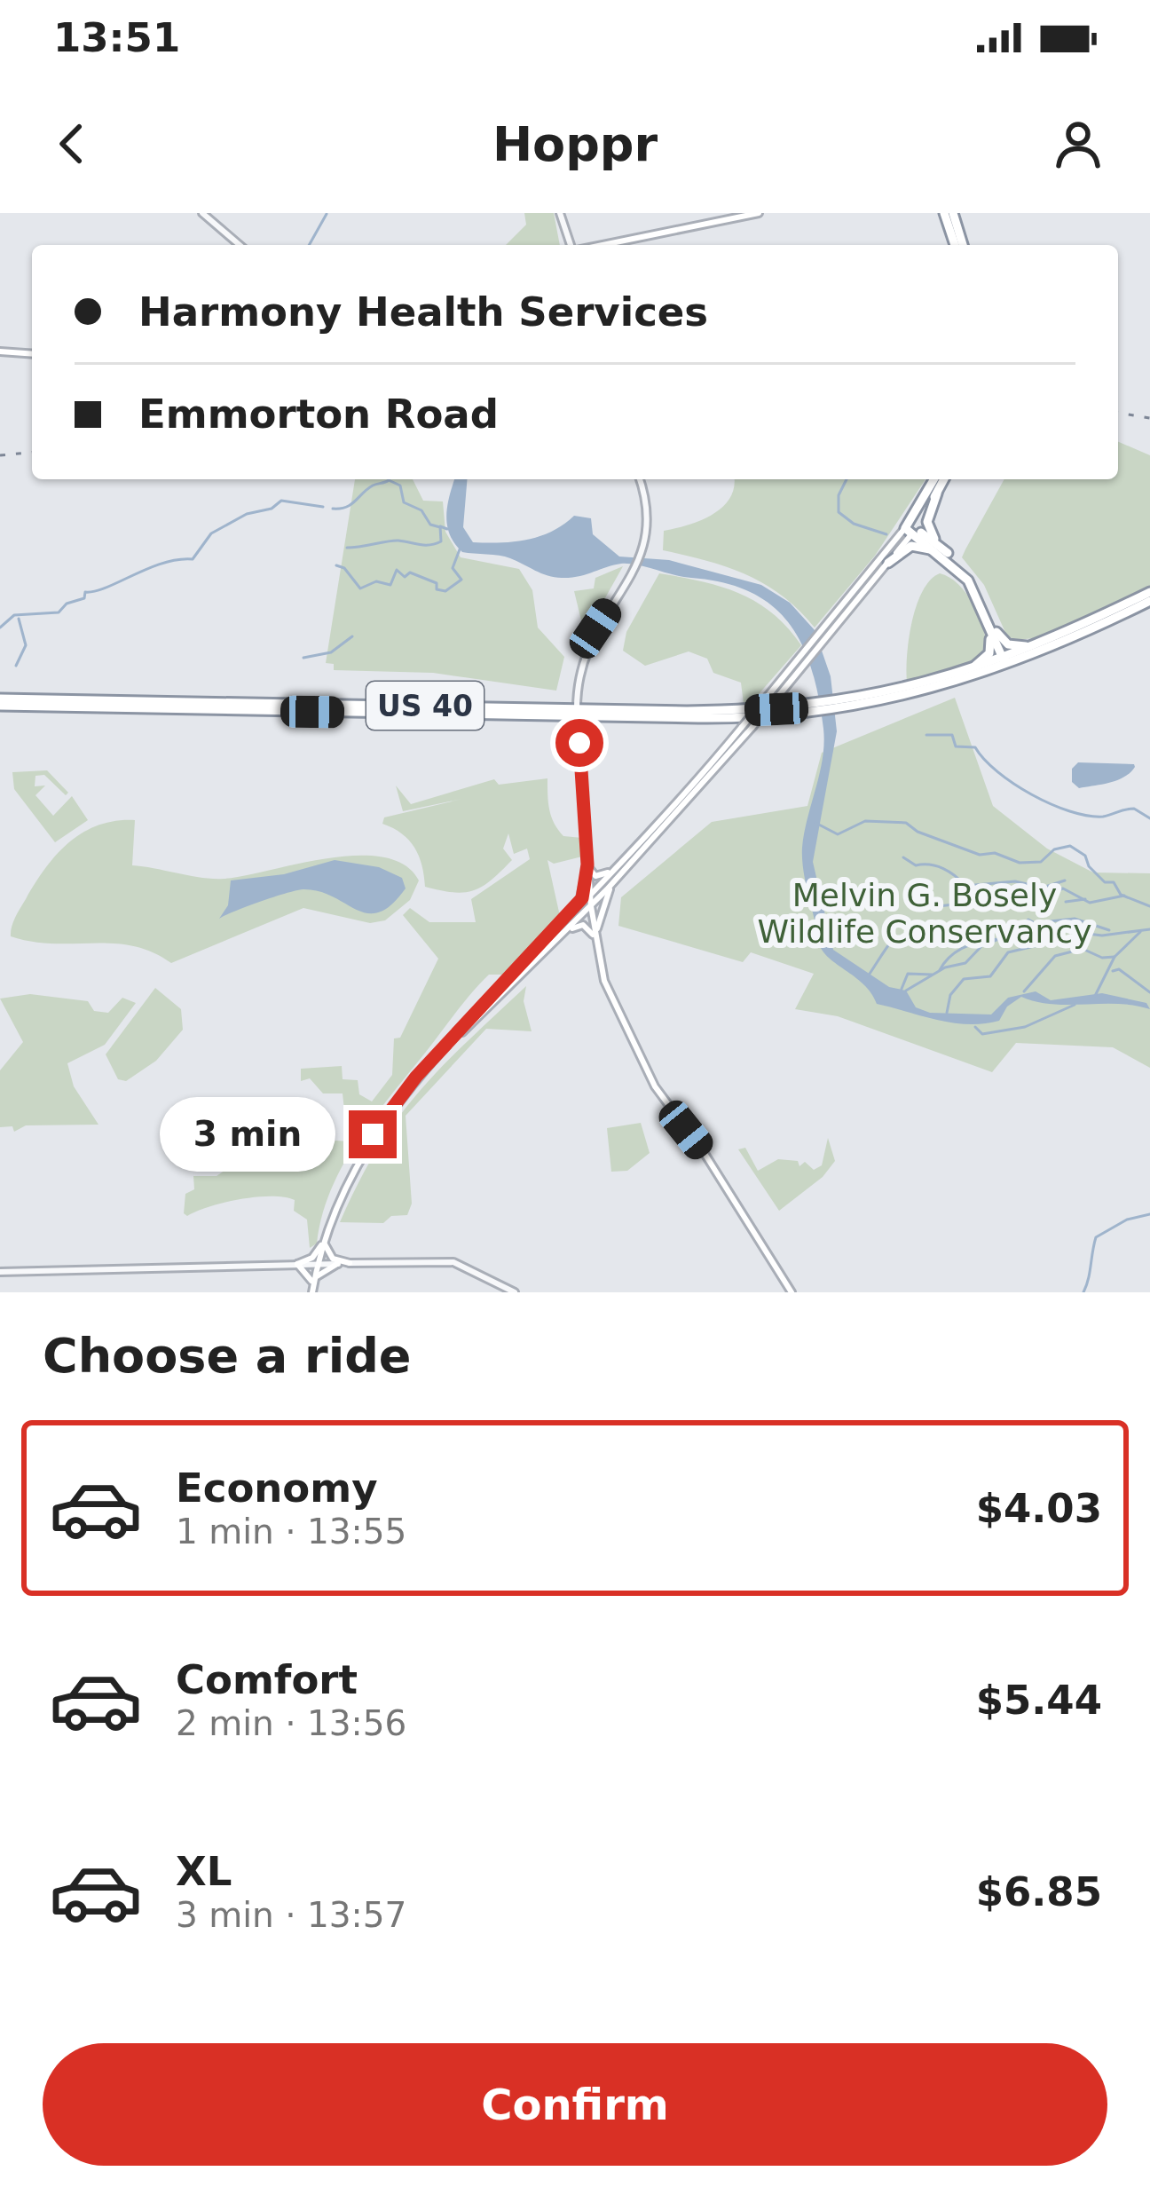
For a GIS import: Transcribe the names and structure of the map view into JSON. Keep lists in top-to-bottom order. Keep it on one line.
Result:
{"streets":{"highway":["US 40"]},"parks":["Melvin G. Bosely Wildlife Conservancy"],"page":{"status":"13:51","header":"Hoppr","banner":["Harmony Health Services","Emmorton Road"],"bubble":"3 min","heading":"Choose a ride","list":[{"name":"Economy","note":"1 min · 13:55","value":"$4.03"},{"name":"Comfort","note":"2 min · 13:56","value":"$5.44"},{"name":"XL","note":"3 min · 13:57","value":"$6.85"}],"buttons":"Confirm"}}
